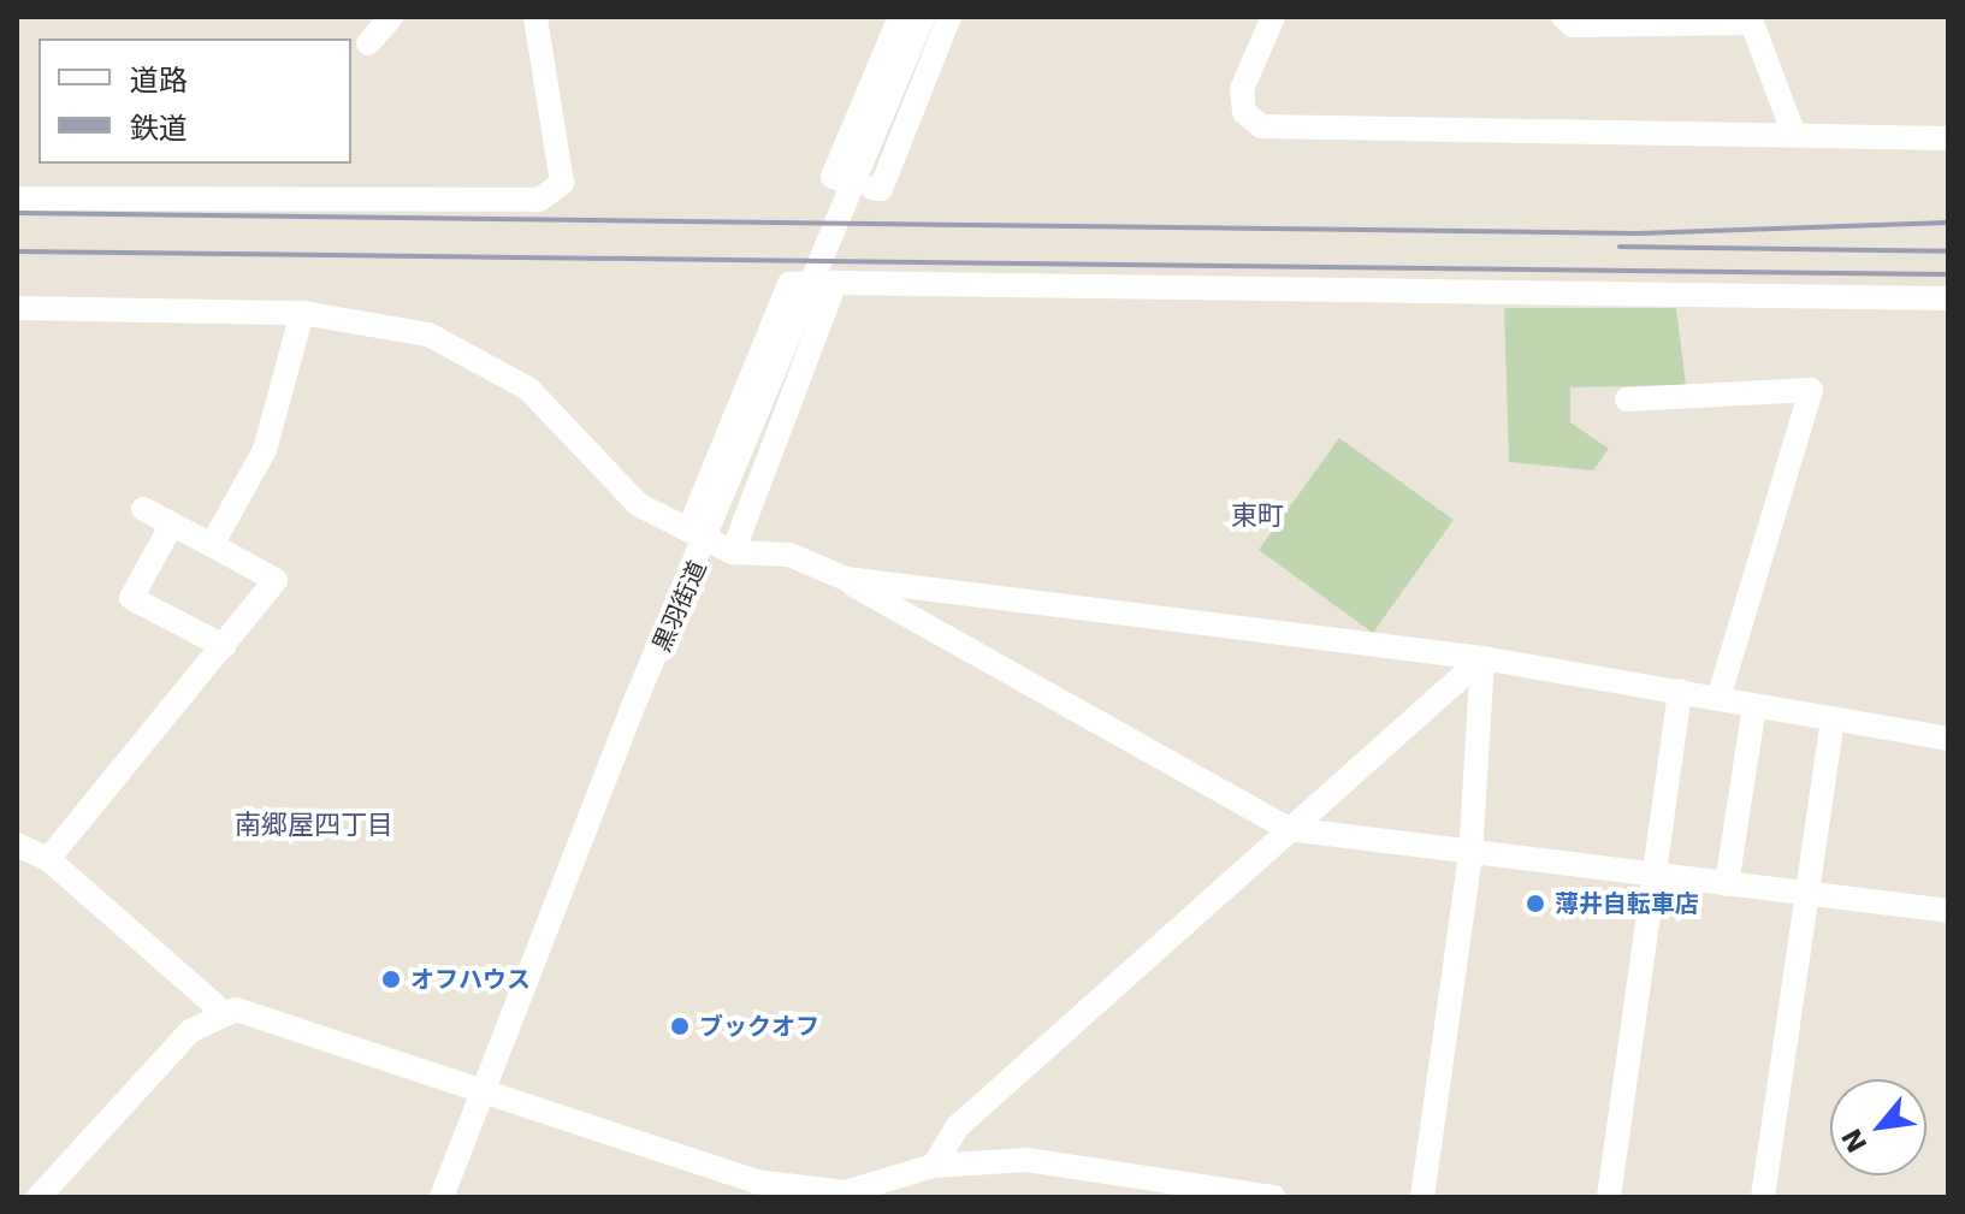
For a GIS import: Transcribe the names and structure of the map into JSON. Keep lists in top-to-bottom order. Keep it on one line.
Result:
{"streets":{"street":["黒羽街道"]},"districts":["東町","南郷屋四丁目"],"places":["薄井自転車店","オフハウス","ブックオフ"],"legend":["道路","鉄道"],"north":"bottom left"}
